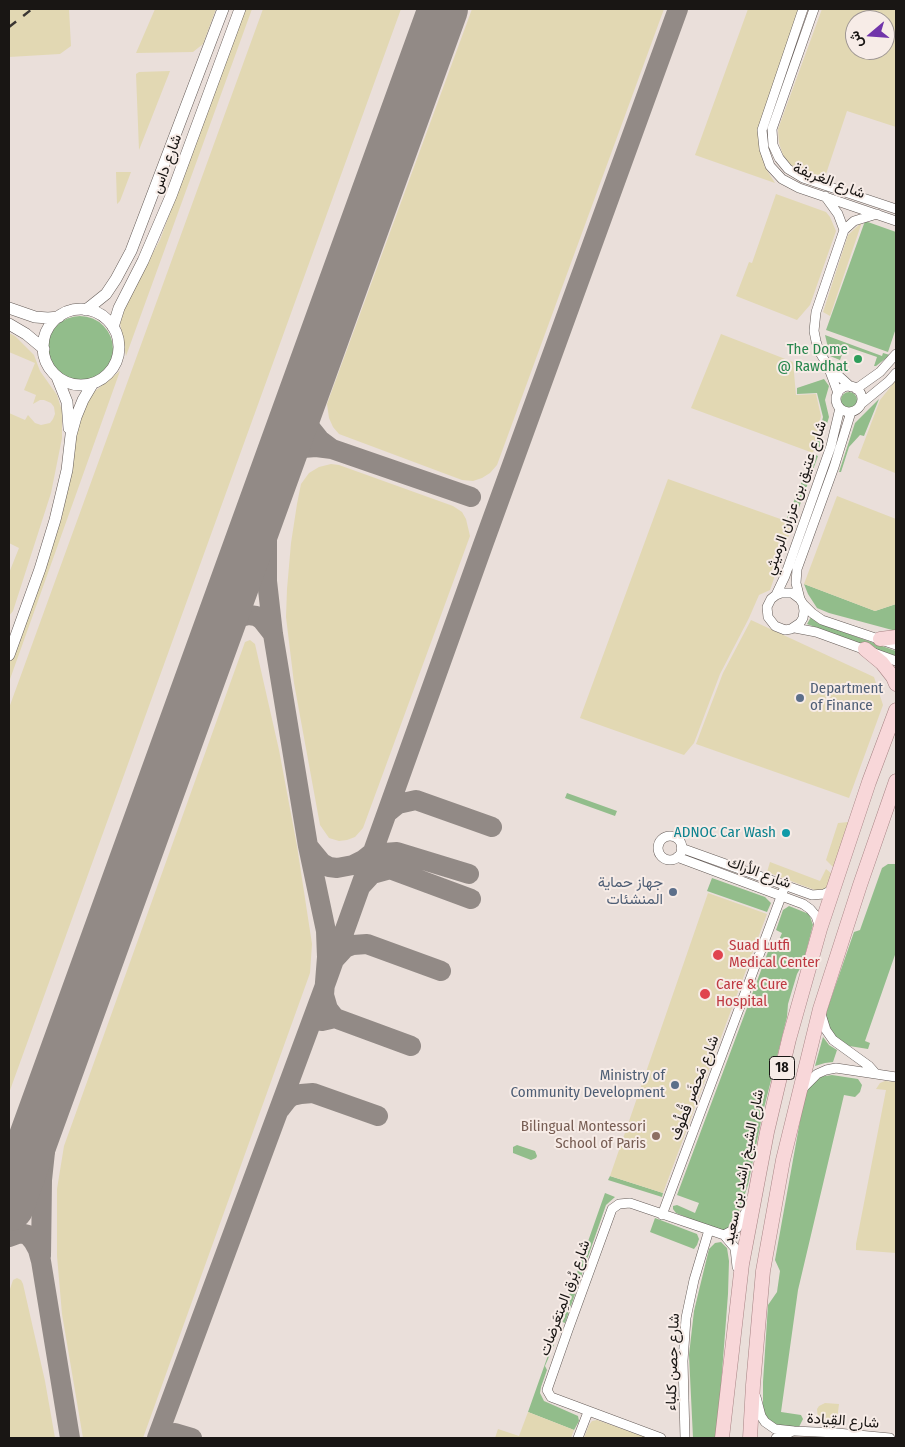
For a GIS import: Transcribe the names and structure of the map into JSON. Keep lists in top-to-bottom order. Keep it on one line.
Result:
{"streets":{"main road":["18","شارع الشيخ راشد بن سعيد"],"street":["شارع داس","شارع الغريفة","شارع عتيق بن عزران الرميثي","شارع الأراك","شارع مَحضَر قُطُوف","شارع بُرق المِتعَرضات","شارع حِصن كلباء","شارع القِيادة"]},"crossings":[["شارع الأراك","شارع مَحضَر قُطُوف"],["شارع الأراك","شارع الشيخ راشد بن سعيد"],["18","شارع القِيادة"],["شارع مَحضَر قُطُوف","شارع بُرق المِتعَرضات"],["شارع بُرق المِتعَرضات","شارع حِصن كلباء"]],"places":["The Dome @ Rawdhat","Department of Finance","ADNOC Car Wash","جهاز حماية المنشئات","Suad Lutfi Medical Center","Care & Cure Hospital","Ministry of Community Development","Bilingual Montessori School of Paris"],"north":"left"}
